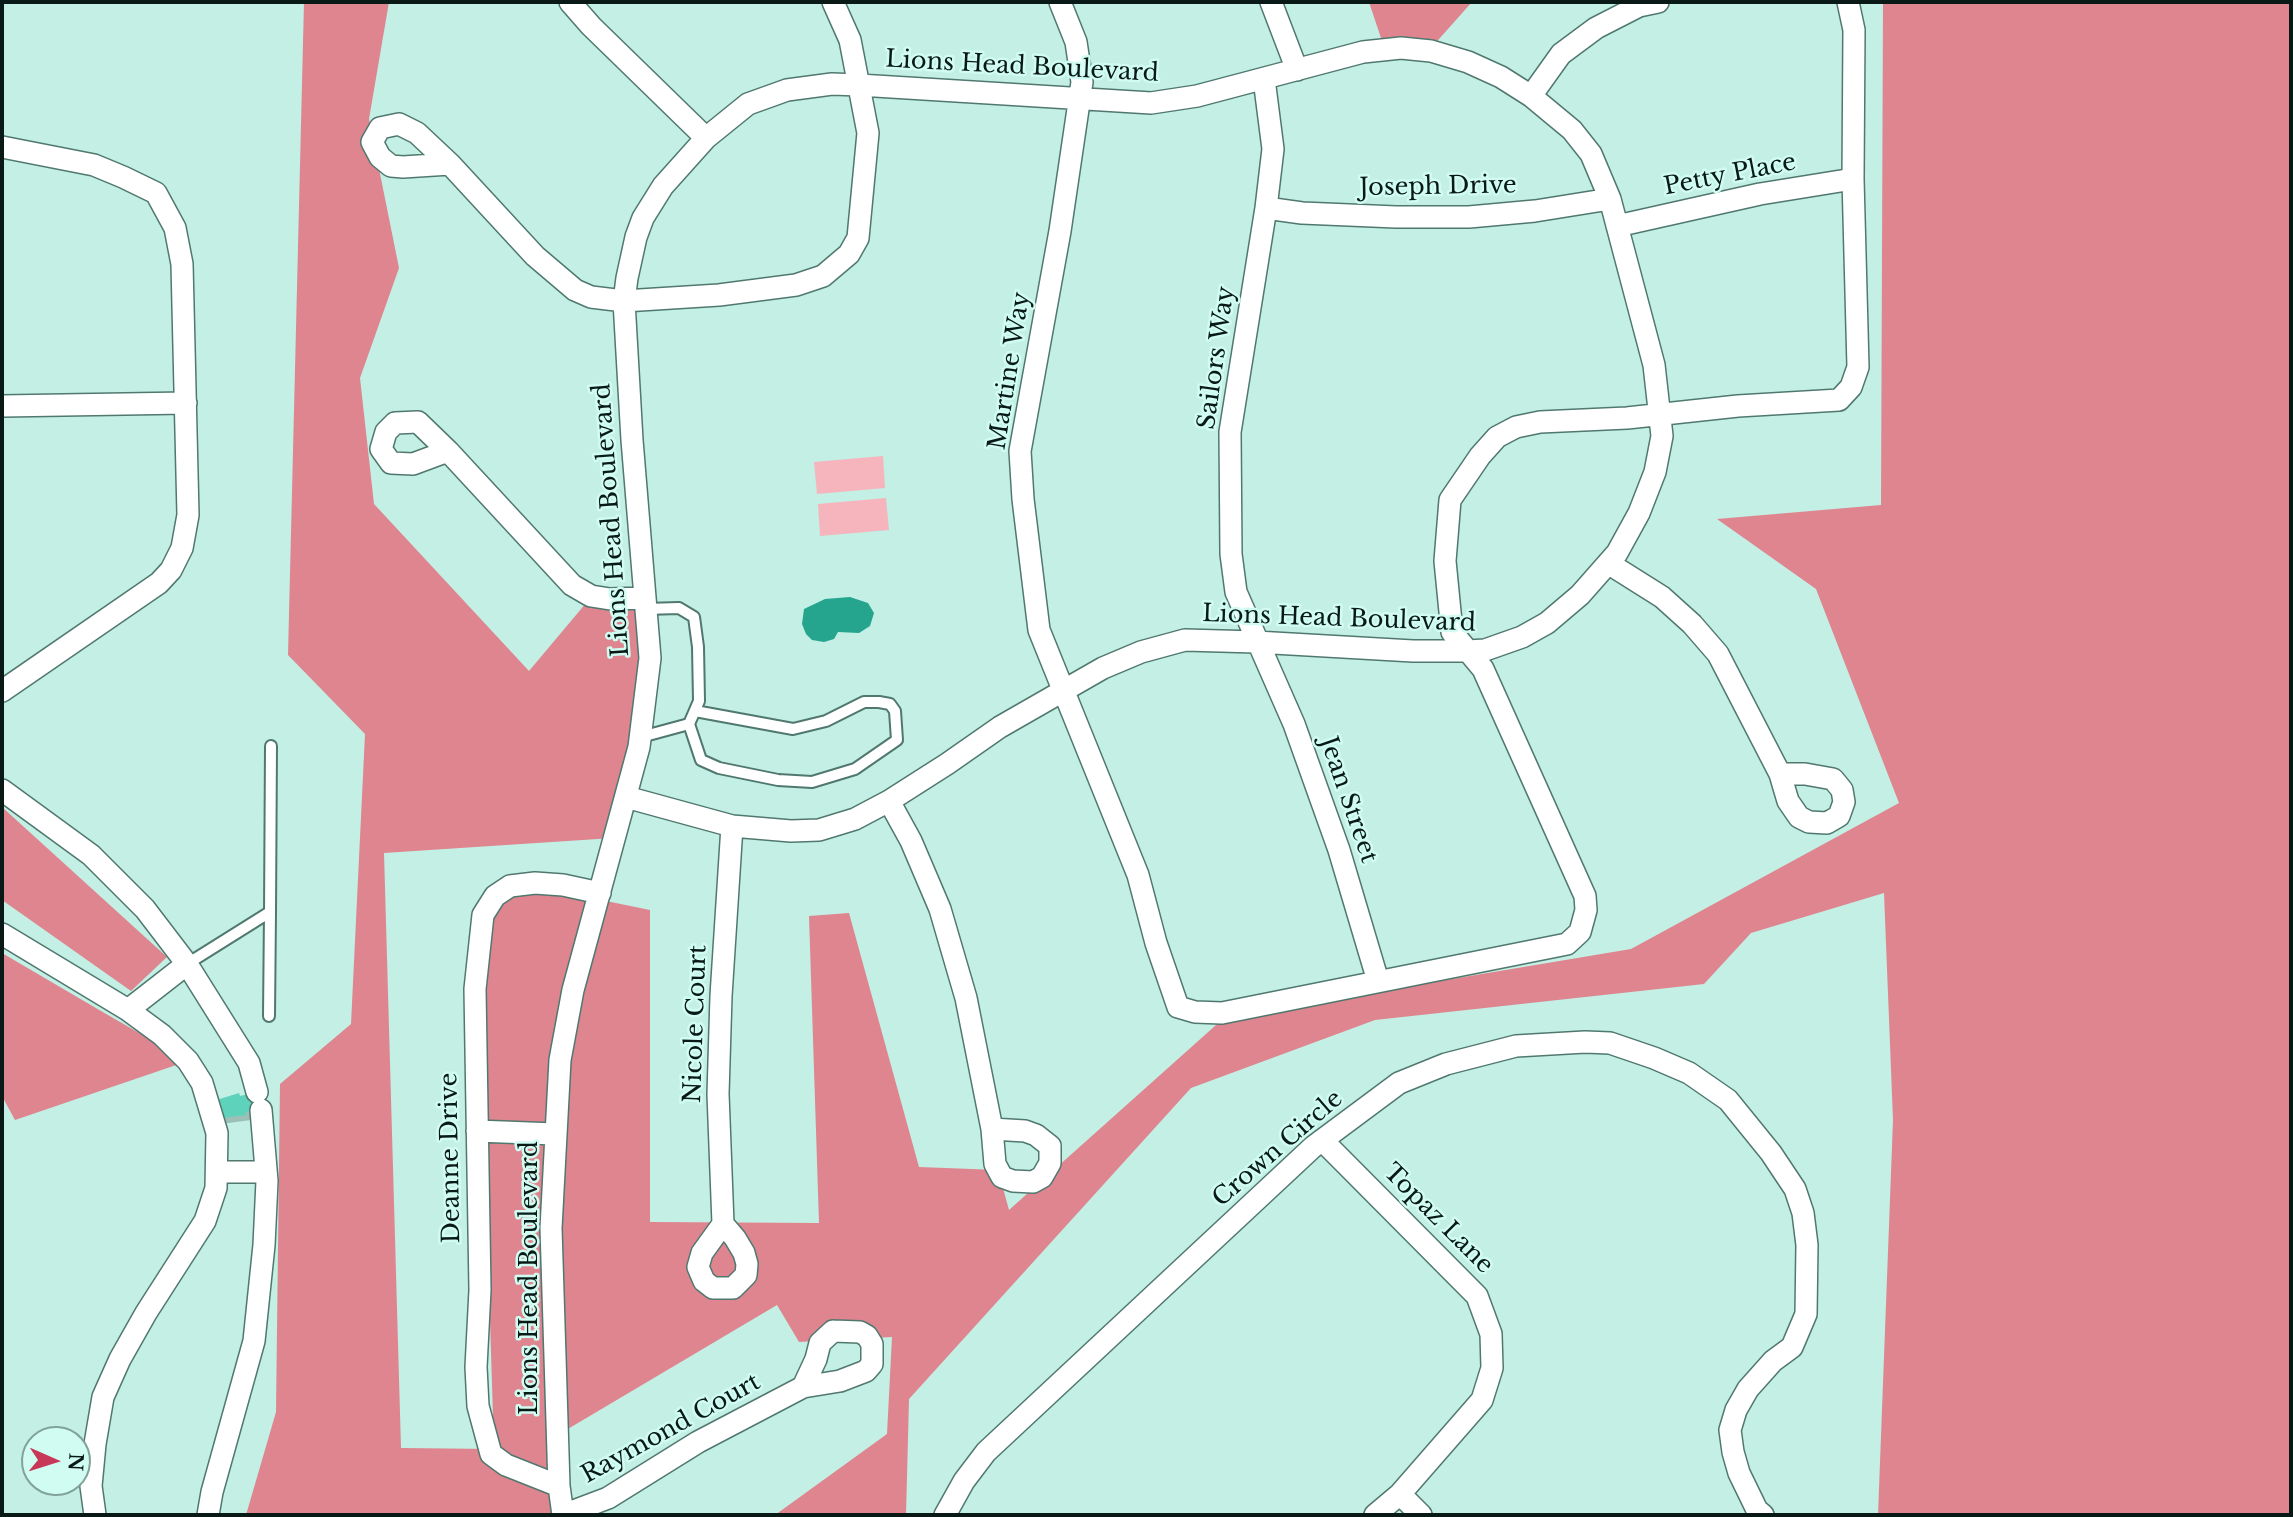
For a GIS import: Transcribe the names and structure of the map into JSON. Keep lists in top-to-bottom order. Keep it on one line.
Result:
{"streets":{"street":["Lions Head Boulevard","Petty Place","Joseph Drive","Sailors Way","Martine Way","Jean Street","Nicole Court","Crown Circle","Deanne Drive","Topaz Lane","Raymond Court"]},"crossings":[["Lions Head Boulevard","Petty Place"],["Lions Head Boulevard","Joseph Drive"],["Lions Head Boulevard","Sailors Way"],["Lions Head Boulevard","Martine Way"],["Lions Head Boulevard","Jean Street"],["Lions Head Boulevard","Nicole Court"],["Lions Head Boulevard","Deanne Drive"],["Lions Head Boulevard","Raymond Court"],["Joseph Drive","Sailors Way"],["Sailors Way","Jean Street"],["Martine Way","Jean Street"],["Crown Circle","Topaz Lane"]],"north":"right"}
